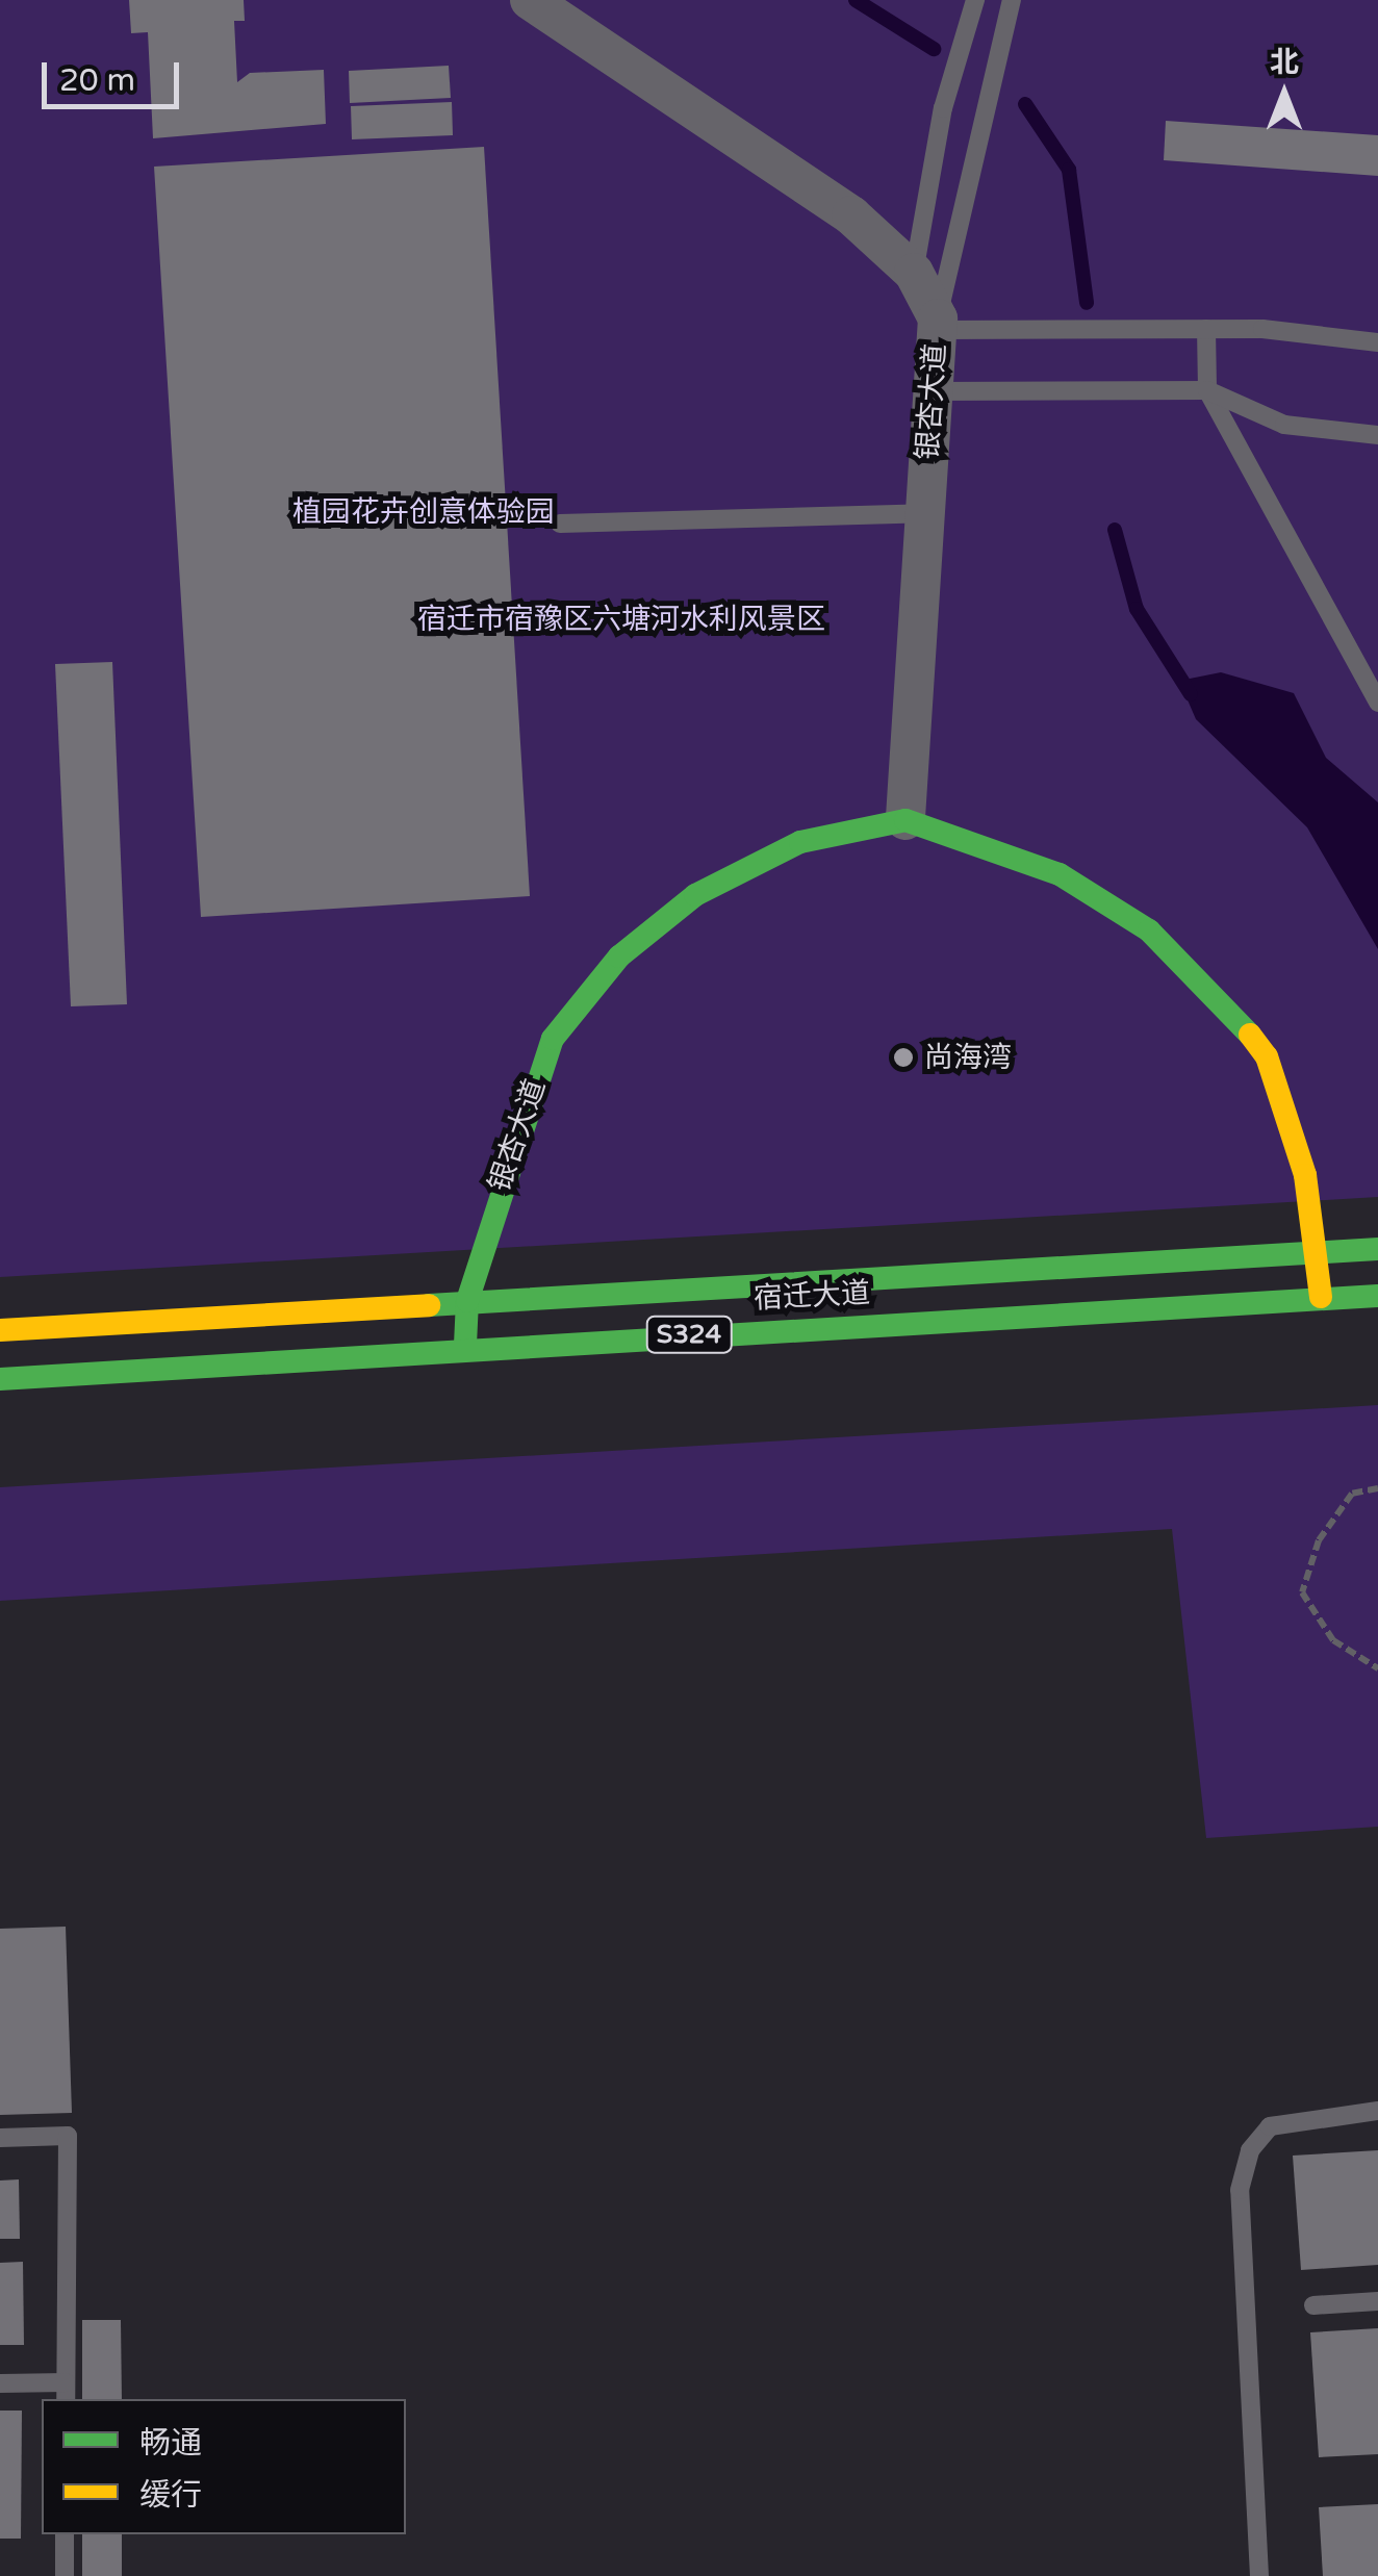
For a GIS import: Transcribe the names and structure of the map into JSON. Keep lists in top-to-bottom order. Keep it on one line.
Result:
{"streets":{"main road":["银杏大道","宿迁大道","S324"]},"crossings":[["银杏大道","宿迁大道"]],"parks":["植园花卉创意体验园","宿迁市宿豫区六塘河水利风景区"],"places":["尚海湾"],"legend":["畅通","缓行"],"scale_bar":"20 m","north":"top"}
